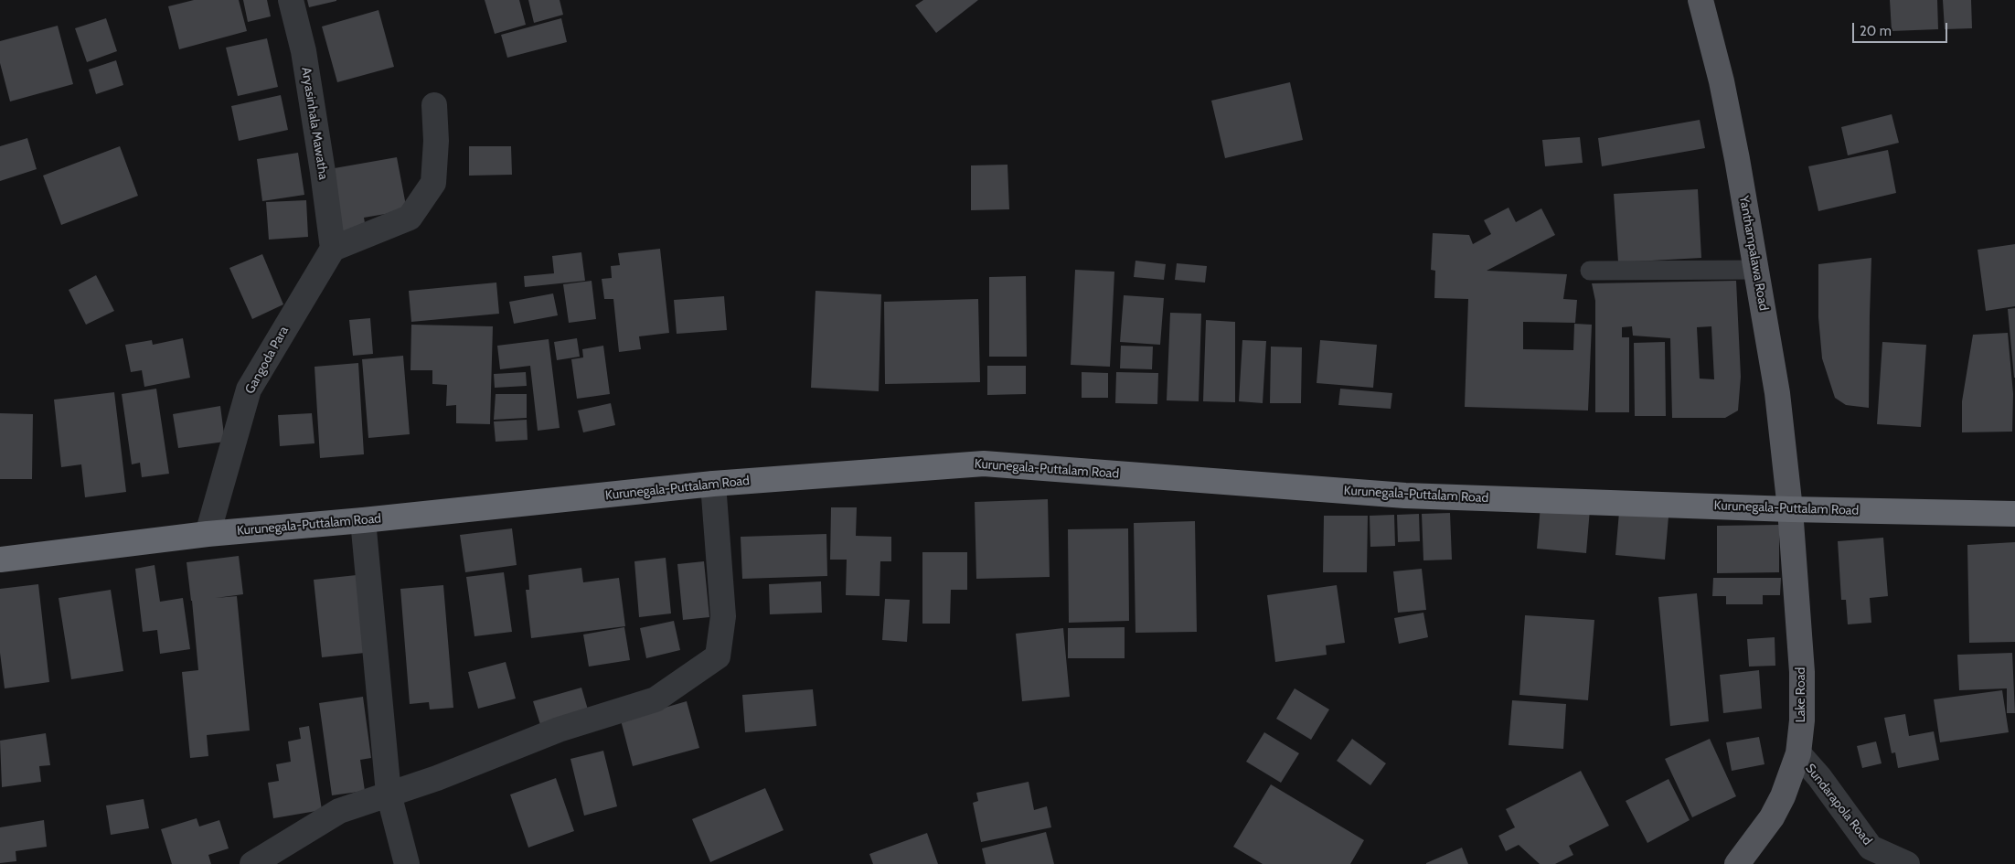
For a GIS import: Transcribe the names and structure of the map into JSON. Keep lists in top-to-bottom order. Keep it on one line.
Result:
{"streets":{"highway":["Kurunegala-Puttalam Road"],"main road":["Yanthampalawa Road","Lake Road"],"street":["Aryasinhala Mawatha","Gangoda Para","Sundarapola Road"]},"crossings":[["Aryasinhala Mawatha","Gangoda Para"],["Yanthampalawa Road","Kurunegala-Puttalam Road"],["Yanthampalawa Road","Lake Road"],["Gangoda Para","Kurunegala-Puttalam Road"],["Kurunegala-Puttalam Road","Lake Road"],["Lake Road","Sundarapola Road"]],"scale_bar":"20 m"}
